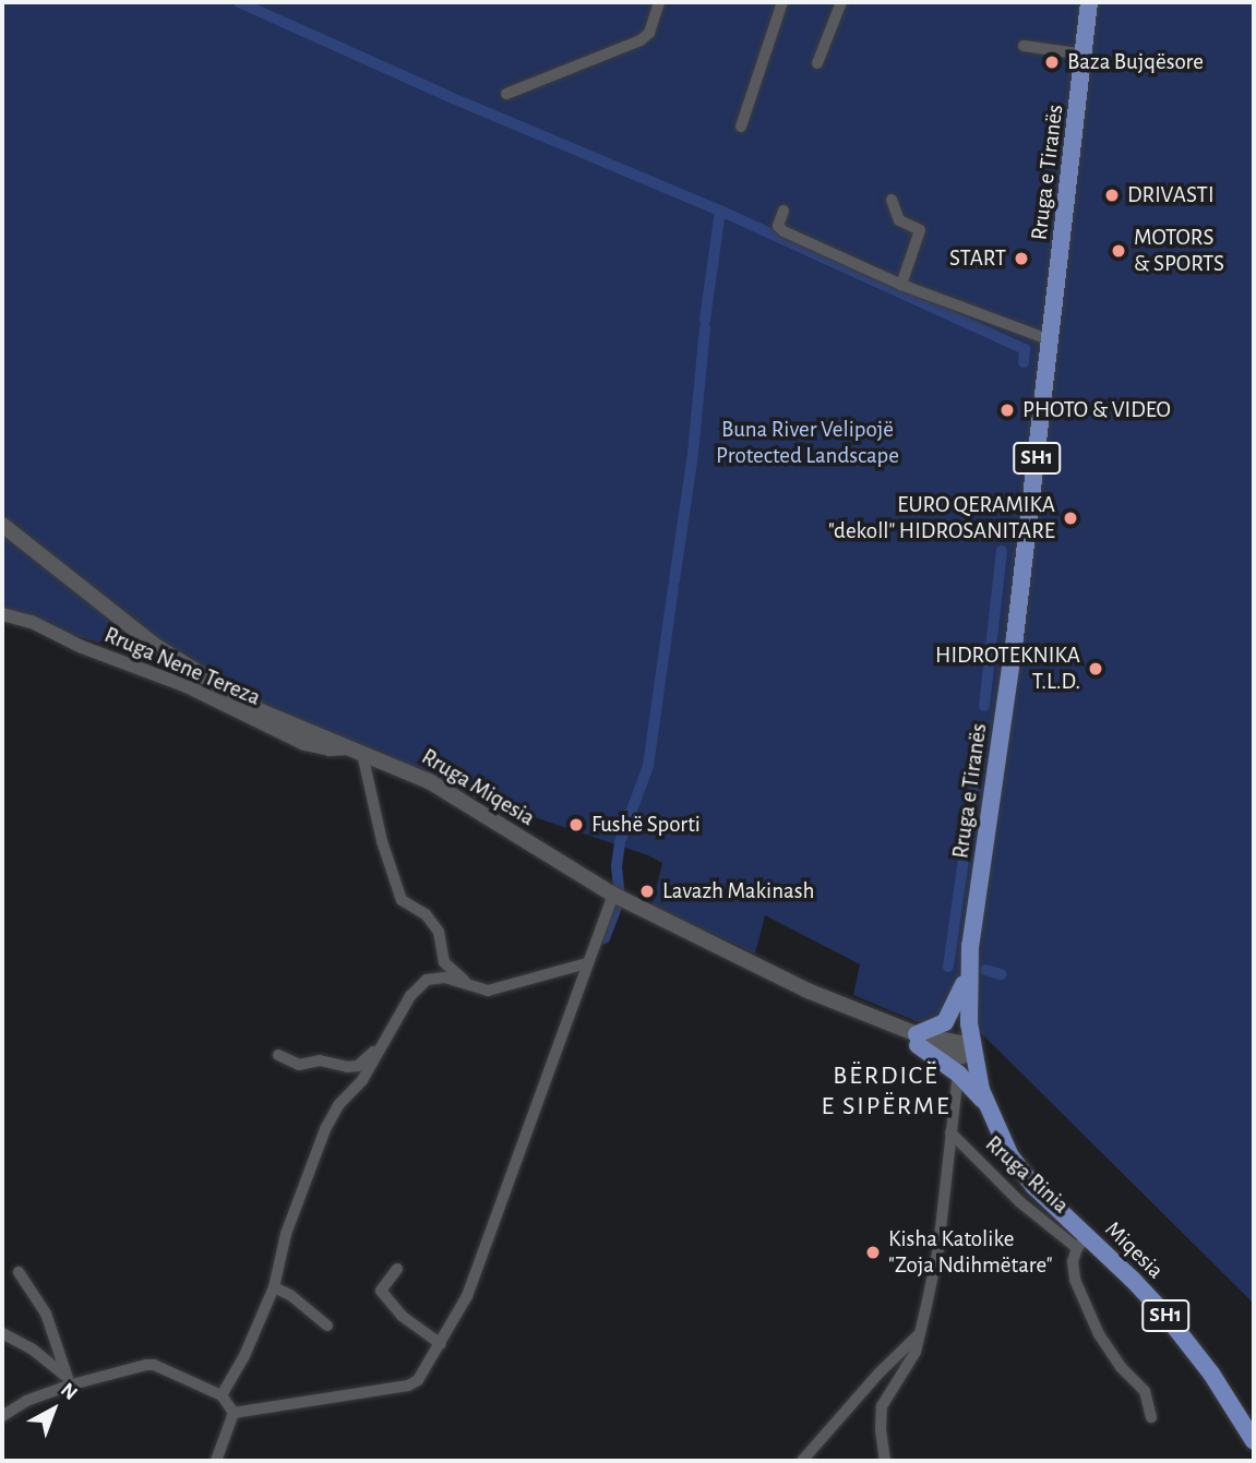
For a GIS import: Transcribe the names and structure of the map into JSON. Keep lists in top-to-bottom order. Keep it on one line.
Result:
{"streets":{"main road":["Rruga e Tiranës","SH1","Rruga Miqesia","Miqesia"],"street":["Rruga Nene Tereza","Rruga Rinia"]},"crossings":[["Rruga e Tiranës","SH1"],["SH1","Rruga Miqesia"],["SH1","Miqesia"],["Rruga Nene Tereza","Rruga Miqesia"],["Rruga Rinia","Miqesia"]],"districts":["BËRDICË E SIPËRME"],"parks":["Buna River Velipojë Protected Landscape"],"places":["Baza Bujqësore","DRIVASTI","MOTORS & SPORTS","START","PHOTO & VIDEO","EURO QERAMIKA \"dekoll\" HIDROSANITARE","HIDROTEKNIKA T.L.D.","Fushë Sporti","Lavazh Makinash","Kisha Katolike \"Zoja Ndihmëtare\""],"north":"top right"}
